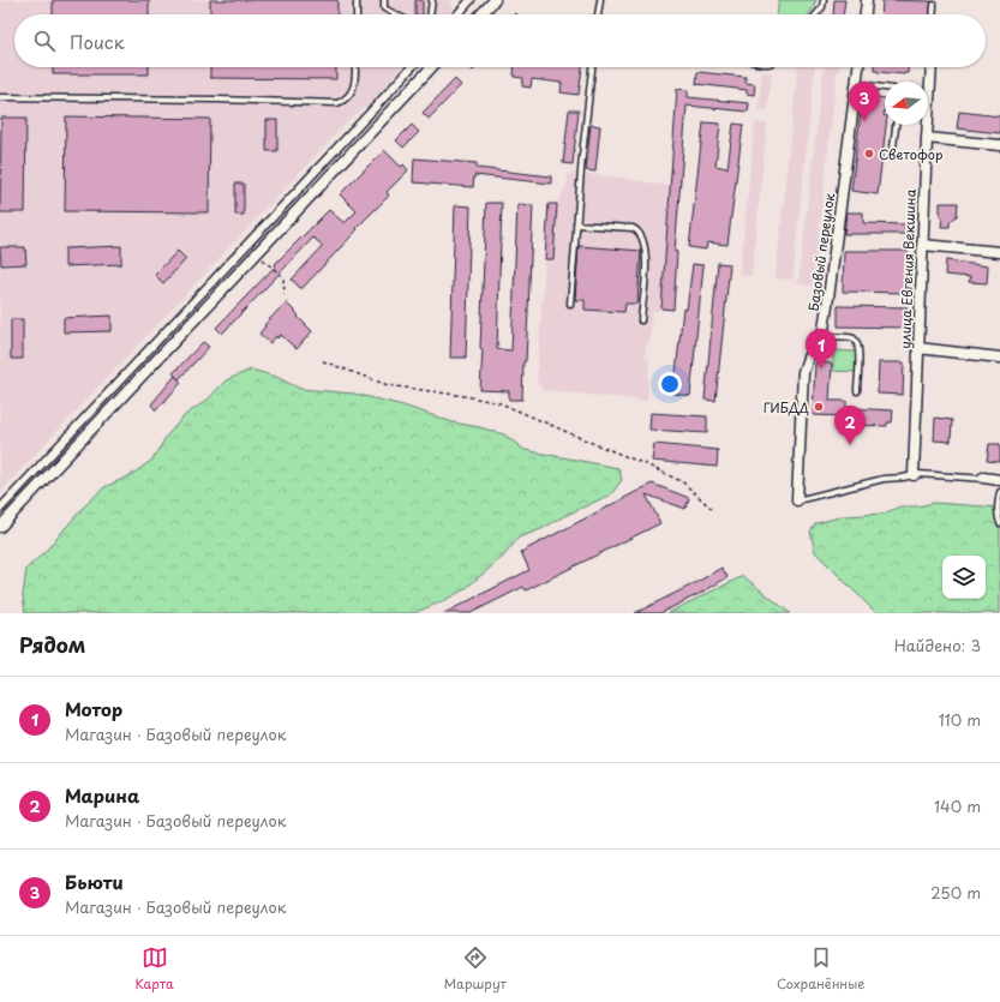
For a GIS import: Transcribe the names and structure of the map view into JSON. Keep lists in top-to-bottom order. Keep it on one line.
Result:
{"streets":{"street":["Базовый переулок","улица Евгения Векшина"]},"places":["Светофор","ГИБДД"],"north":"left","page":{"search":"Поиск","pins":["3","1","2"],"heading":["Рядом","Найдено: 3"],"list":[{"mark":"1","name":"Мотор","note":"Магазин · Базовый переулок","value":"110 m"},{"mark":"2","name":"Марина","note":"Магазин · Базовый переулок","value":"140 m"},{"mark":"3","name":"Бьюти","note":"Магазин · Базовый переулок","value":"250 m"}],"nav":["Карта","Маршрут","Сохранённые"]}}
